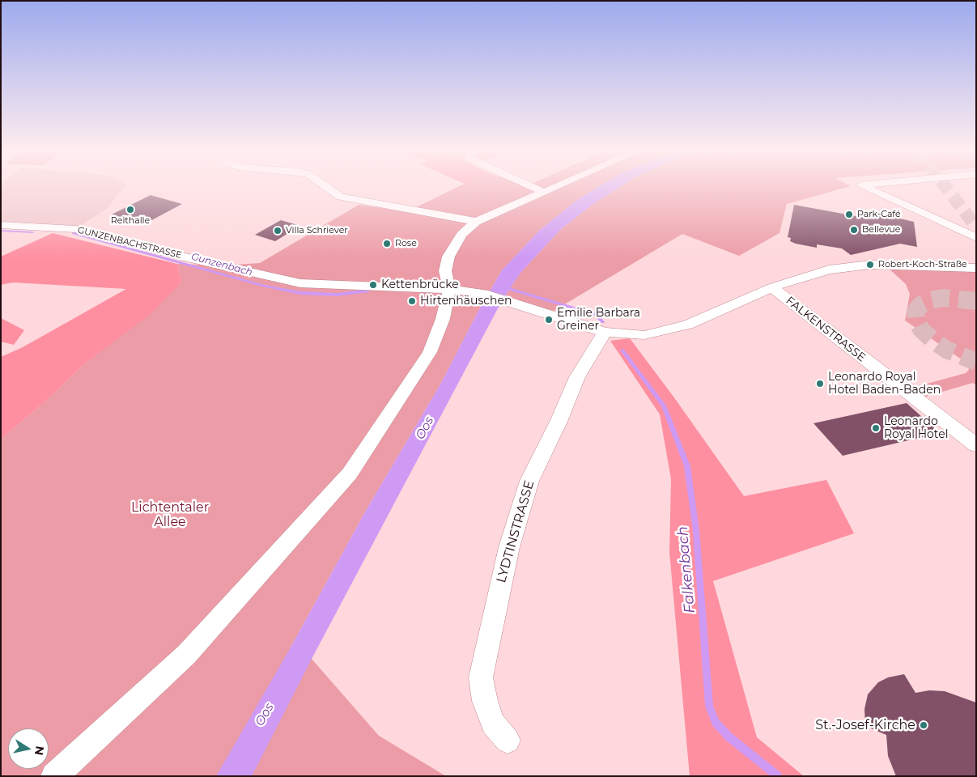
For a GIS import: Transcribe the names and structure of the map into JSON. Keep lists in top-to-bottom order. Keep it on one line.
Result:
{"streets":{"street":["GUNZENBACHSTRASSE","FALKENSTRASSE","LYDTINSTRASSE"]},"crossings":[["GUNZENBACHSTRASSE","FALKENSTRASSE"],["GUNZENBACHSTRASSE","LYDTINSTRASSE"]],"water":["Gunzenbach","Oos","Falkenbach"],"parks":["Lichtentaler Allee"],"places":["Reithalle","Park-Café","Bellevue","Villa Schriever","Rose","Robert-Koch-Straße","Kettenbrücke","Hirtenhäuschen","Emilie Barbara Greiner","Leonardo Royal Hotel Baden-Baden","Leonardo Royal Hotel","St.-Josef-Kirche"],"north":"right"}
